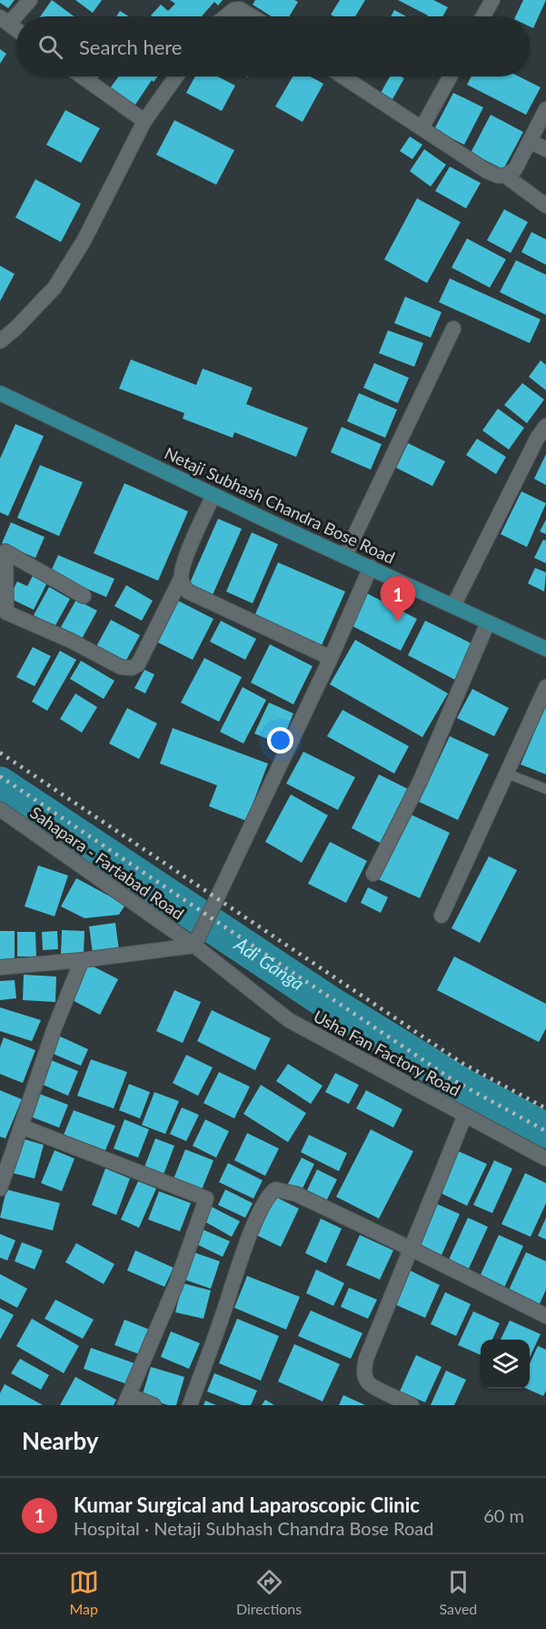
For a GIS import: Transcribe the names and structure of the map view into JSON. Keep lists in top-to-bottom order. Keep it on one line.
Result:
{"streets":{"main road":["Netaji Subhash Chandra Bose Road"],"street":["Sahapara - Fartabad Road","Usha Fan Factory Road"]},"crossings":[["Sahapara - Fartabad Road","Usha Fan Factory Road"]],"water":["Adi Ganga"],"page":{"search":"Search here","pins":"1","heading":"Nearby","list":[{"mark":"1","name":"Kumar Surgical and Laparoscopic Clinic","note":"Hospital · Netaji Subhash Chandra Bose Road","value":"60 m"}],"nav":["Map","Directions","Saved"]}}
